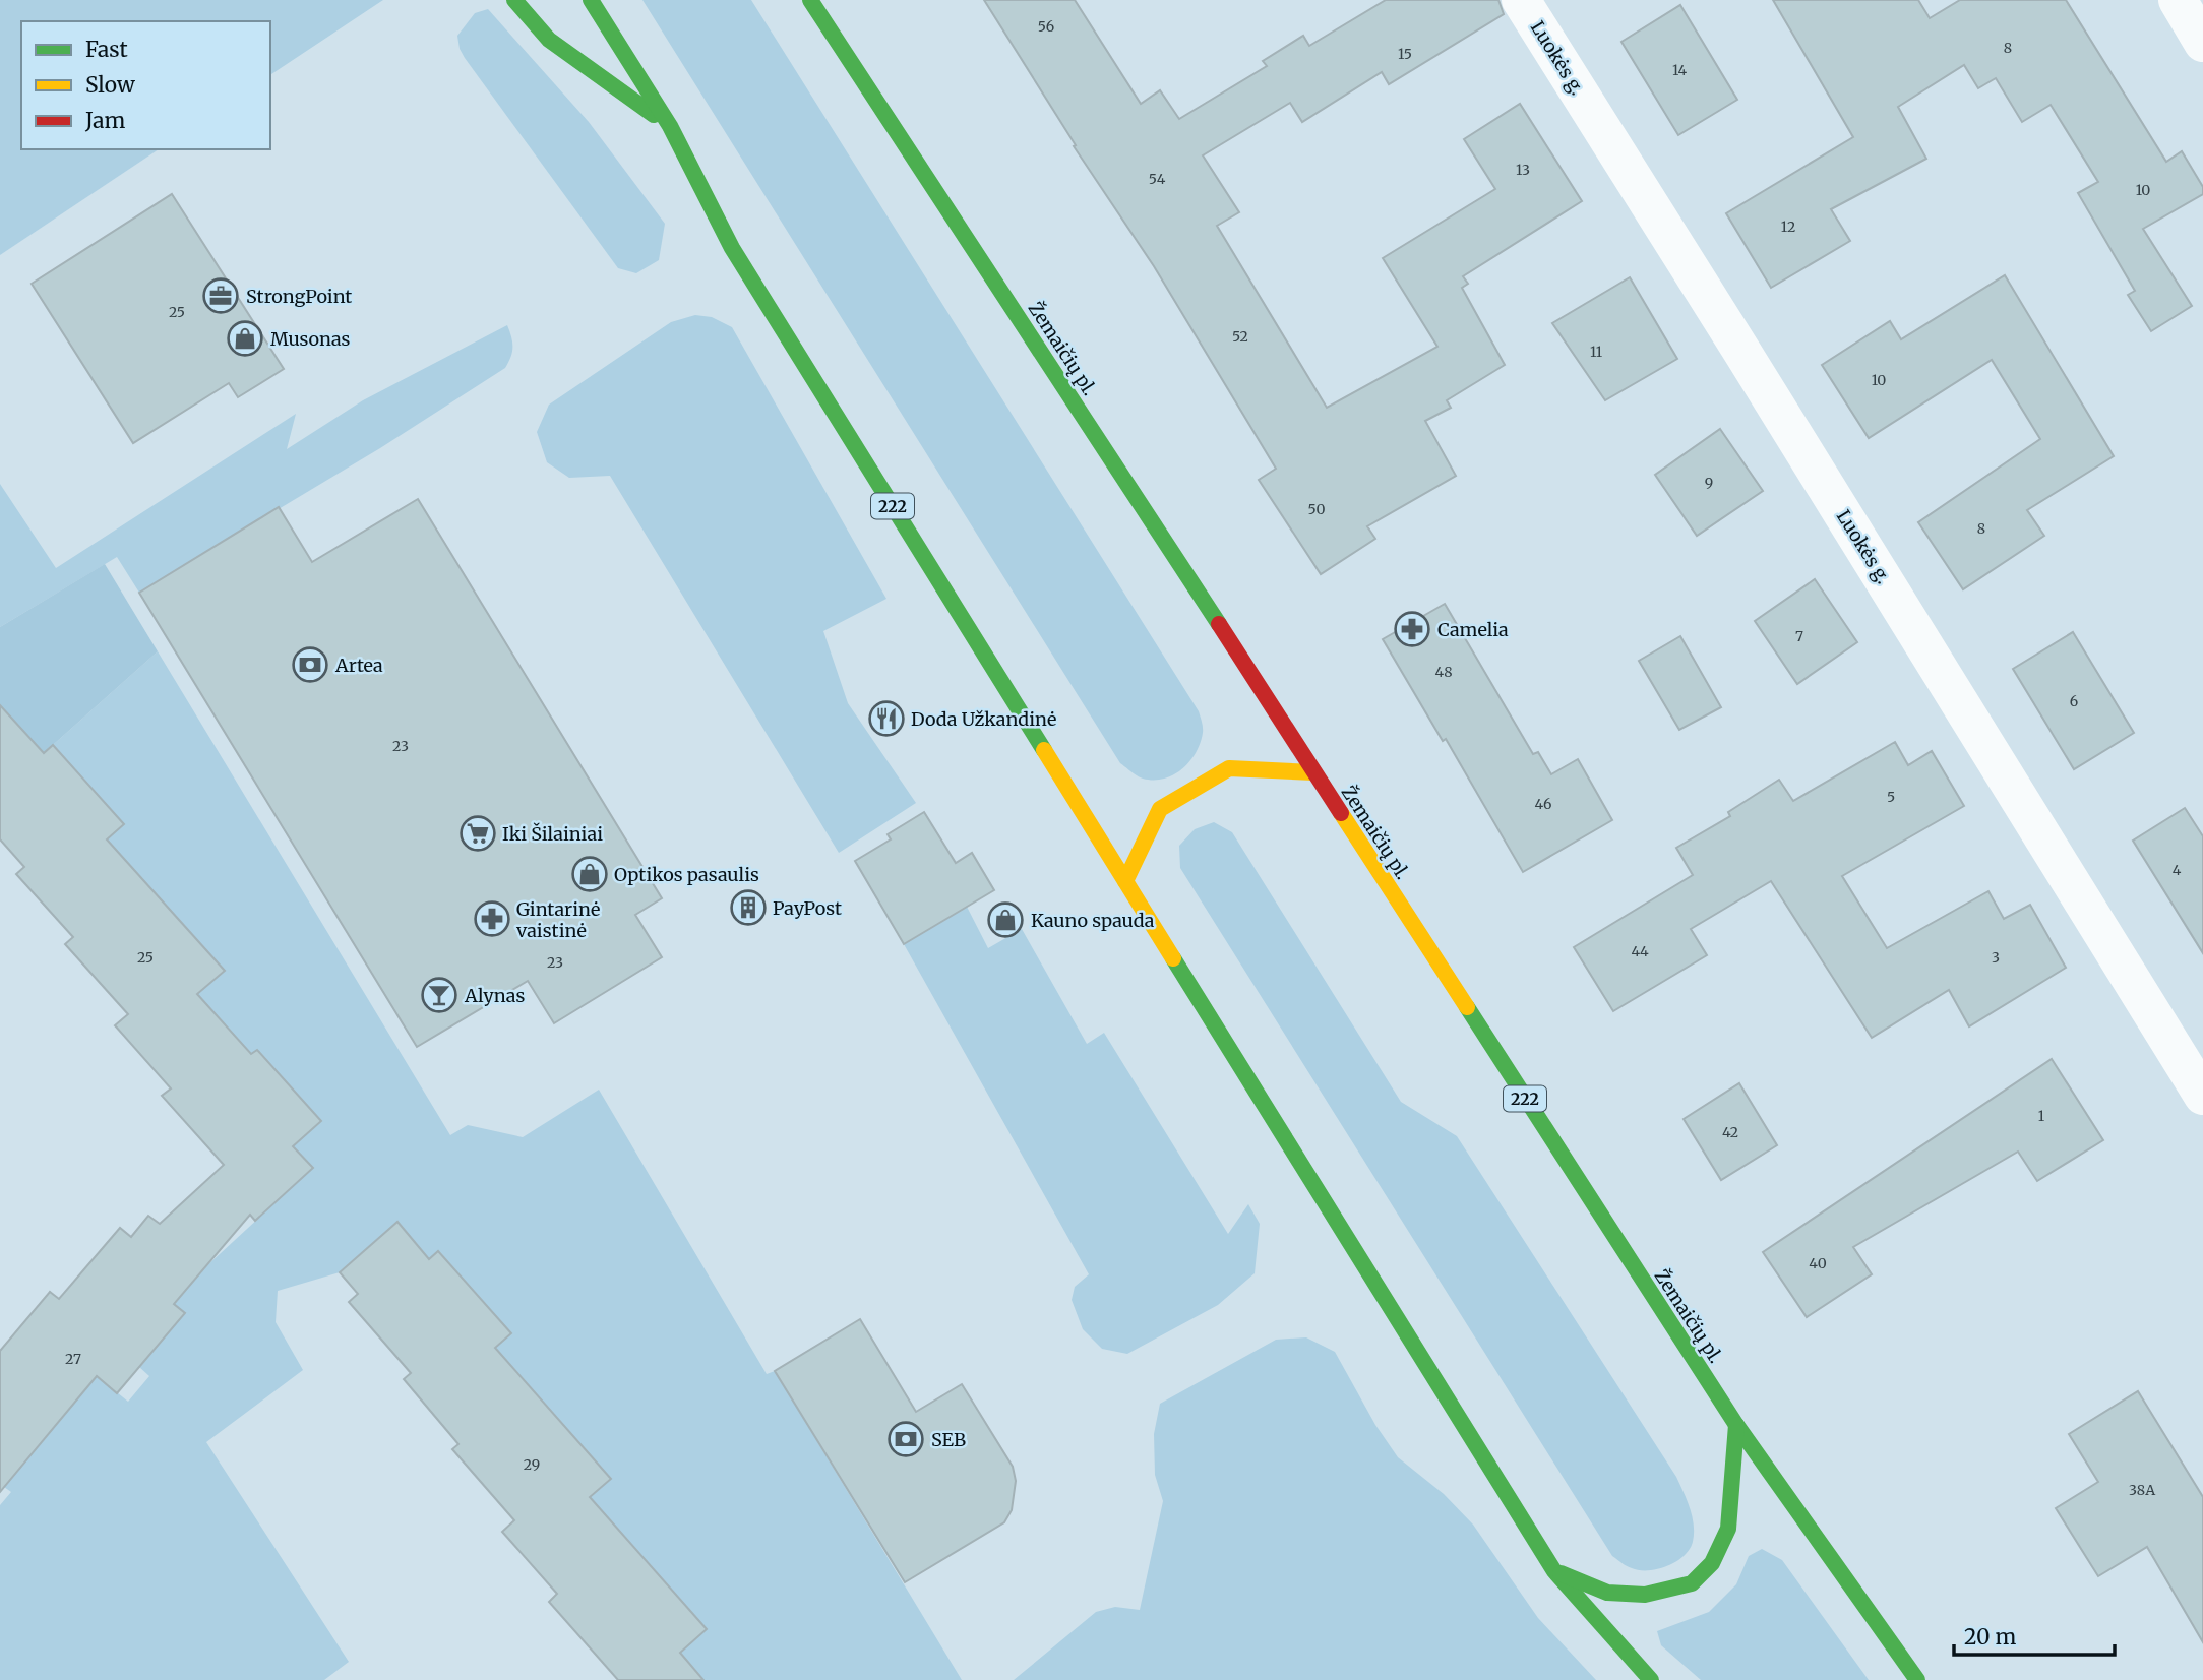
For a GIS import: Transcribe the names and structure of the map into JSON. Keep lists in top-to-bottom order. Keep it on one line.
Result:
{"streets":{"main road":["Žemaičių pl.","222"],"street":["Luokės g."]},"places":{"office":["StrongPoint"],"shop":["Musonas","Optikos pasaulis","Kauno spauda"],"pharmacy":["Camelia","Gintarinė vaistinė"],"bank":["Artea","SEB"],"restaurant":["Doda Užkandinė"],"supermarket":["Iki Šilainiai"],"building":["PayPost"],"bar":["Alynas"]},"house_numbers":["56","8","15","14","13","54","10","12","25","52","11","10","9","50","8","7","48","6","23","5","46","4","44","25","3","23","1","42","40","27","29","38A"],"legend":["Fast","Slow","Jam"],"scale_bar":"20 m"}
